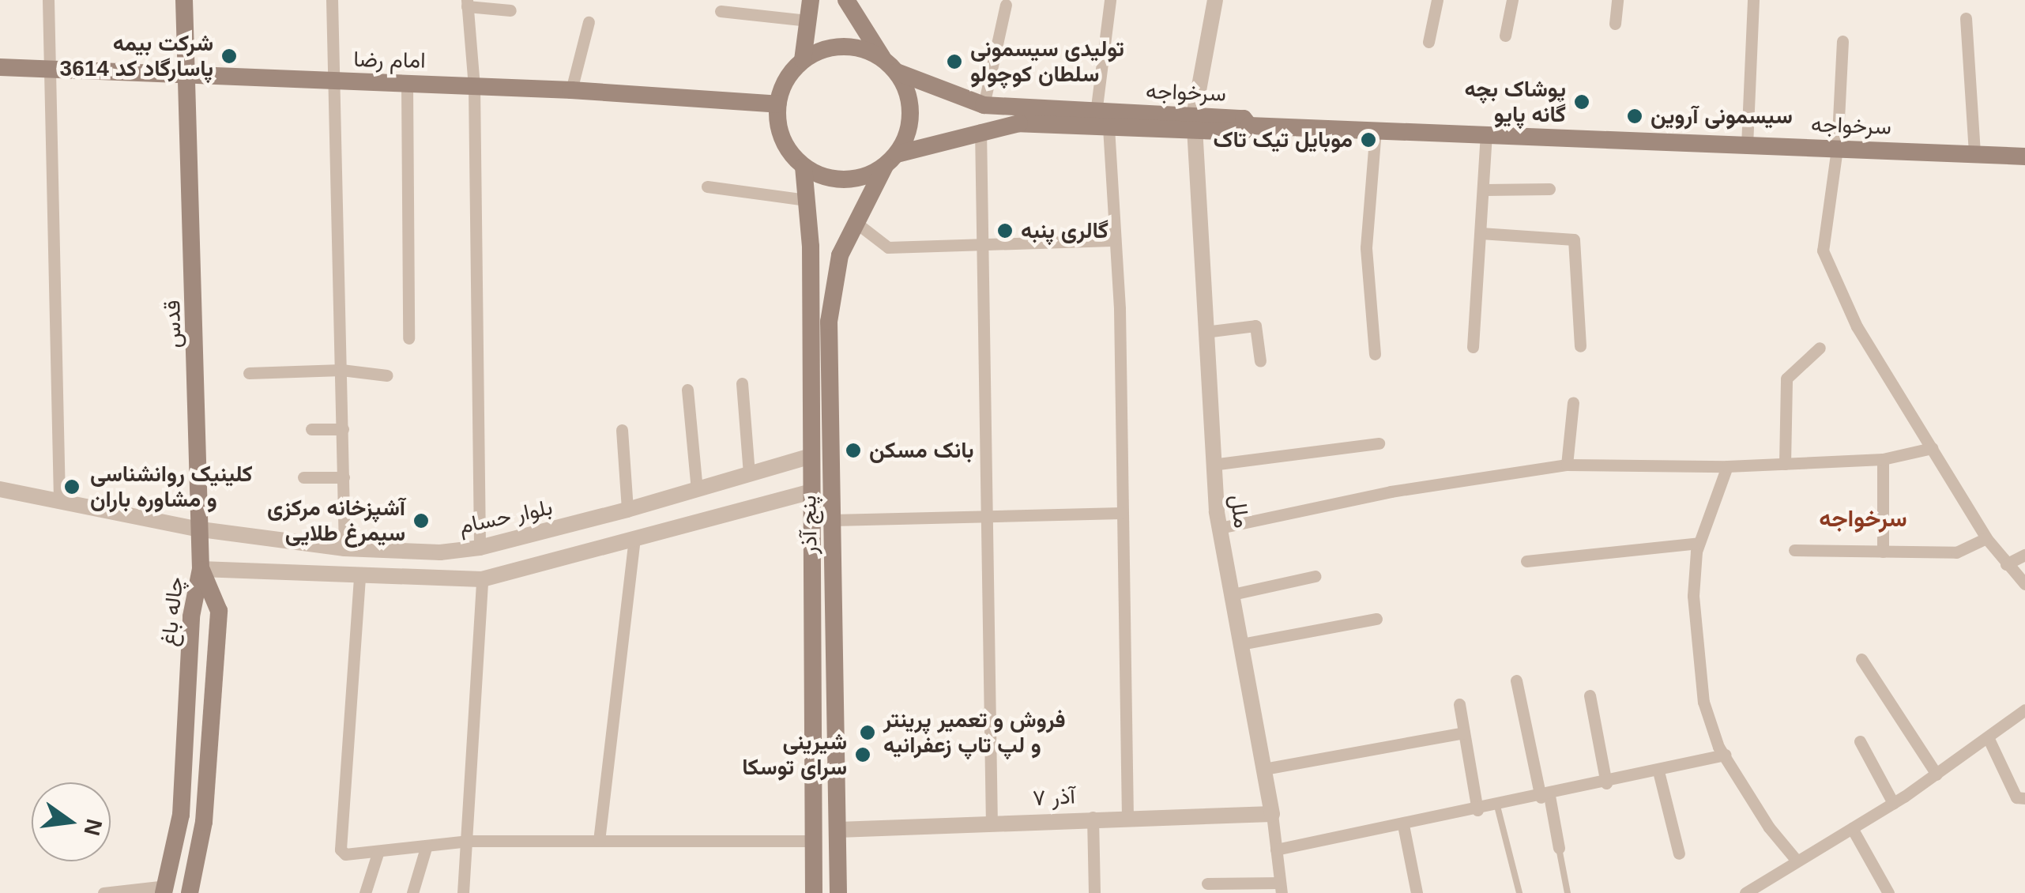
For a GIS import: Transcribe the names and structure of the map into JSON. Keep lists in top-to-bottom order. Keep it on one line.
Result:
{"streets":{"main road":["امام رضا","سرخواجه","قدس","پنج آذر","چاله باغ"],"street":["ملل","بلوار حسام","آذر ۷"]},"crossings":[["امام رضا","سرخواجه"],["امام رضا","قدس"],["امام رضا","پنج آذر"],["سرخواجه","ملل"],["سرخواجه","پنج آذر"],["قدس","بلوار حسام"],["قدس","چاله باغ"],["ملل","آذر ۷"],["بلوار حسام","پنج آذر"],["پنج آذر","آذر ۷"]],"districts":["سرخواجه"],"places":["شرکت بیمه پاسارگاد کد 3614","تولیدی سیسمونی سلطان کوچولو","پوشاک بچه گانه پایو","سیسمونی آروین","موبایل تیک تاک","گالری پنبه","بانک مسکن","کلینیک روانشناسی و مشاوره باران","آشپزخانه مرکزی سیمرغ طلایی","فروش و تعمیر پرینتر و لپ تاپ زعفرانیه","شیرینی سرای توسکا"],"north":"right"}
